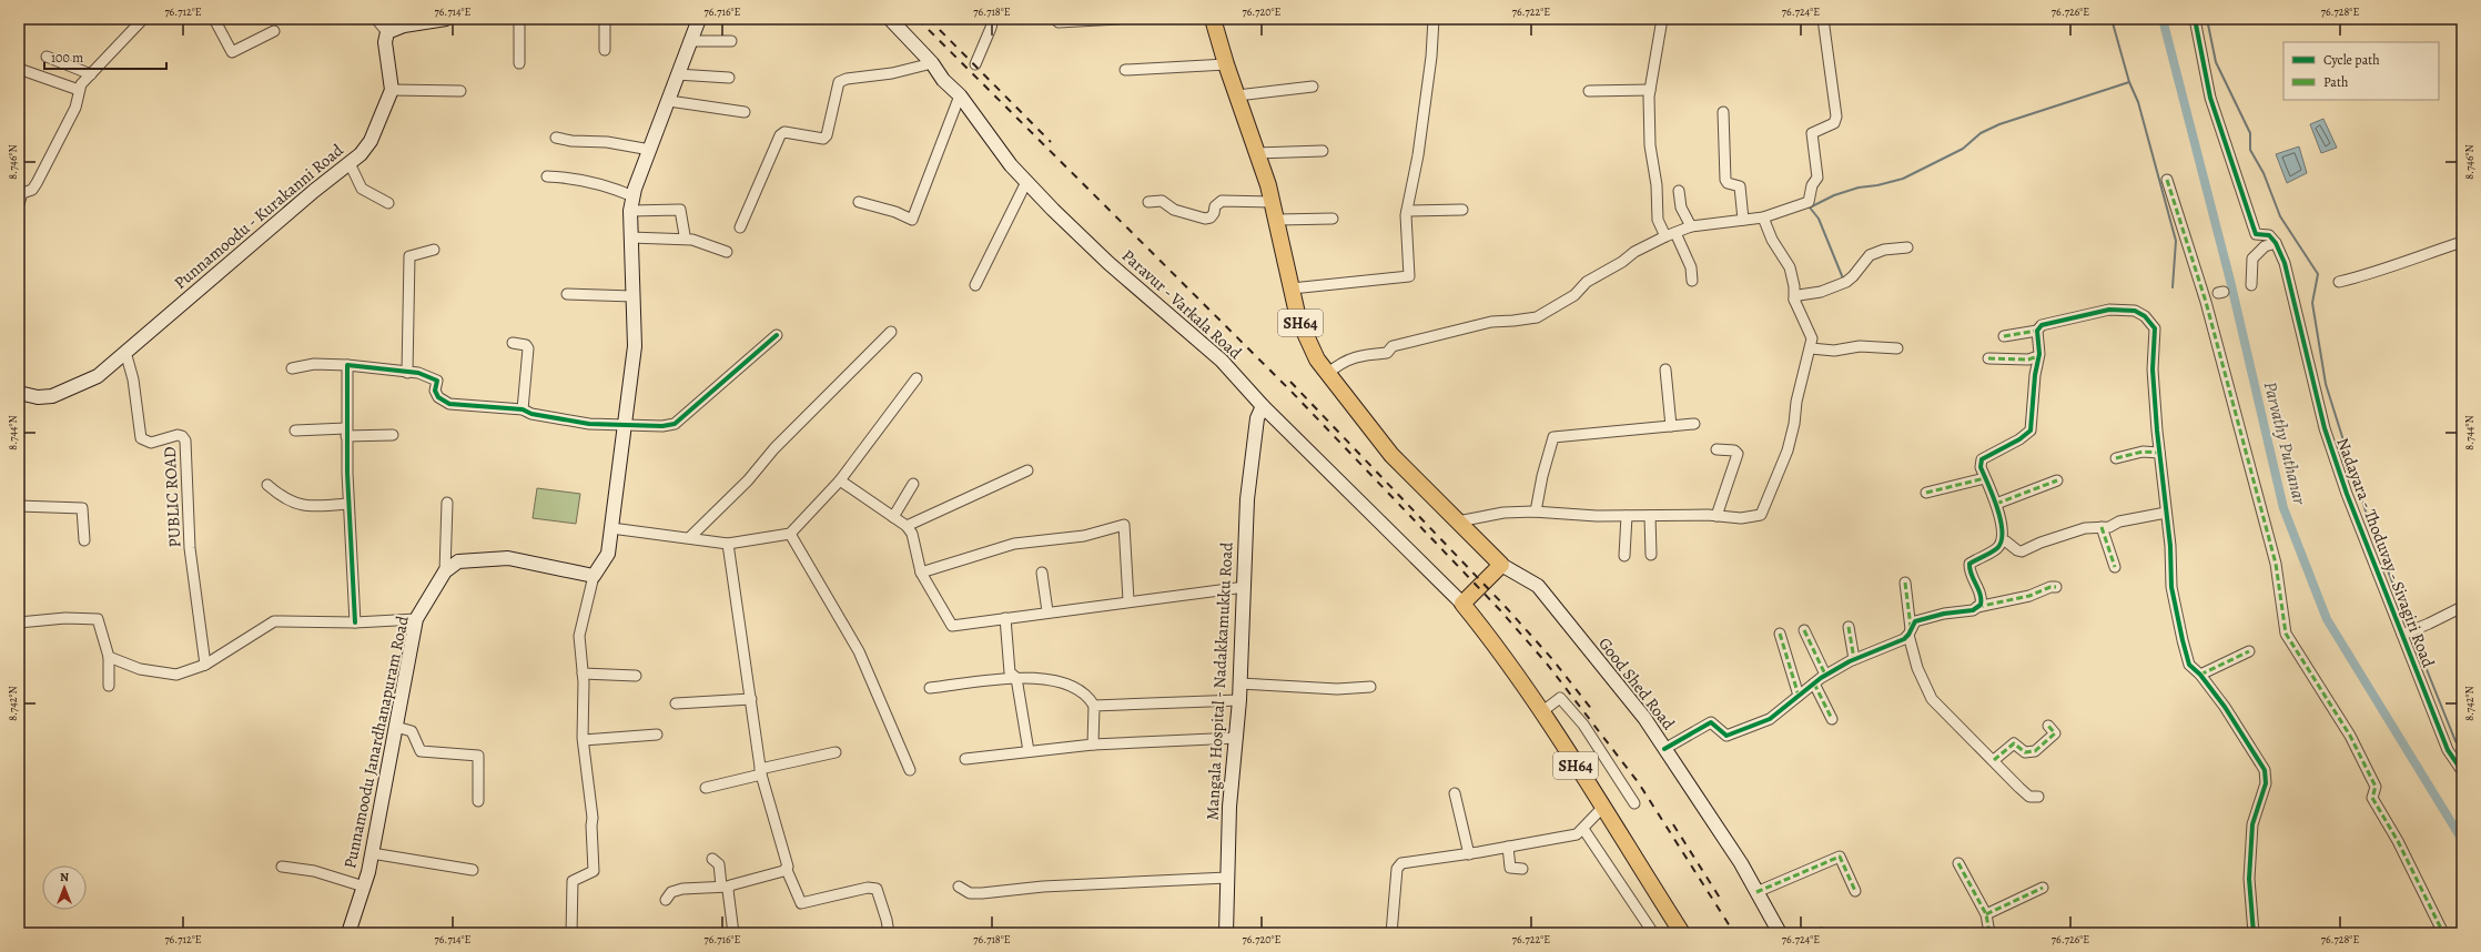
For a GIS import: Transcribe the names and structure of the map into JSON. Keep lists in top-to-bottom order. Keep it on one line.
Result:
{"streets":{"main road":["Punnamoodu - Kurakanni Road","Paravur - Varkala Road","SH64","Mangala Hospital - Nadakkamukku Road","Good Shed Road","Punnamoodu Janardhanapuram Road"],"street":["PUBLIC ROAD","Nadayara - Thoduvay - Sivagiri Road"]},"crossings":[["Punnamoodu - Kurakanni Road","PUBLIC ROAD"],["Paravur - Varkala Road","SH64"],["Paravur - Varkala Road","Mangala Hospital - Nadakkamukku Road"],["SH64","Good Shed Road"]],"water":["Parvathy Puthanar"],"legend":["Cycle path","Path"],"scale_bar":"100 m","north":"top","coordinates":["76.712°E","76.714°E","76.716°E","76.718°E","76.720°E","76.722°E","76.724°E","76.726°E","76.728°E","8.746°N","8.744°N","8.742°N"]}
